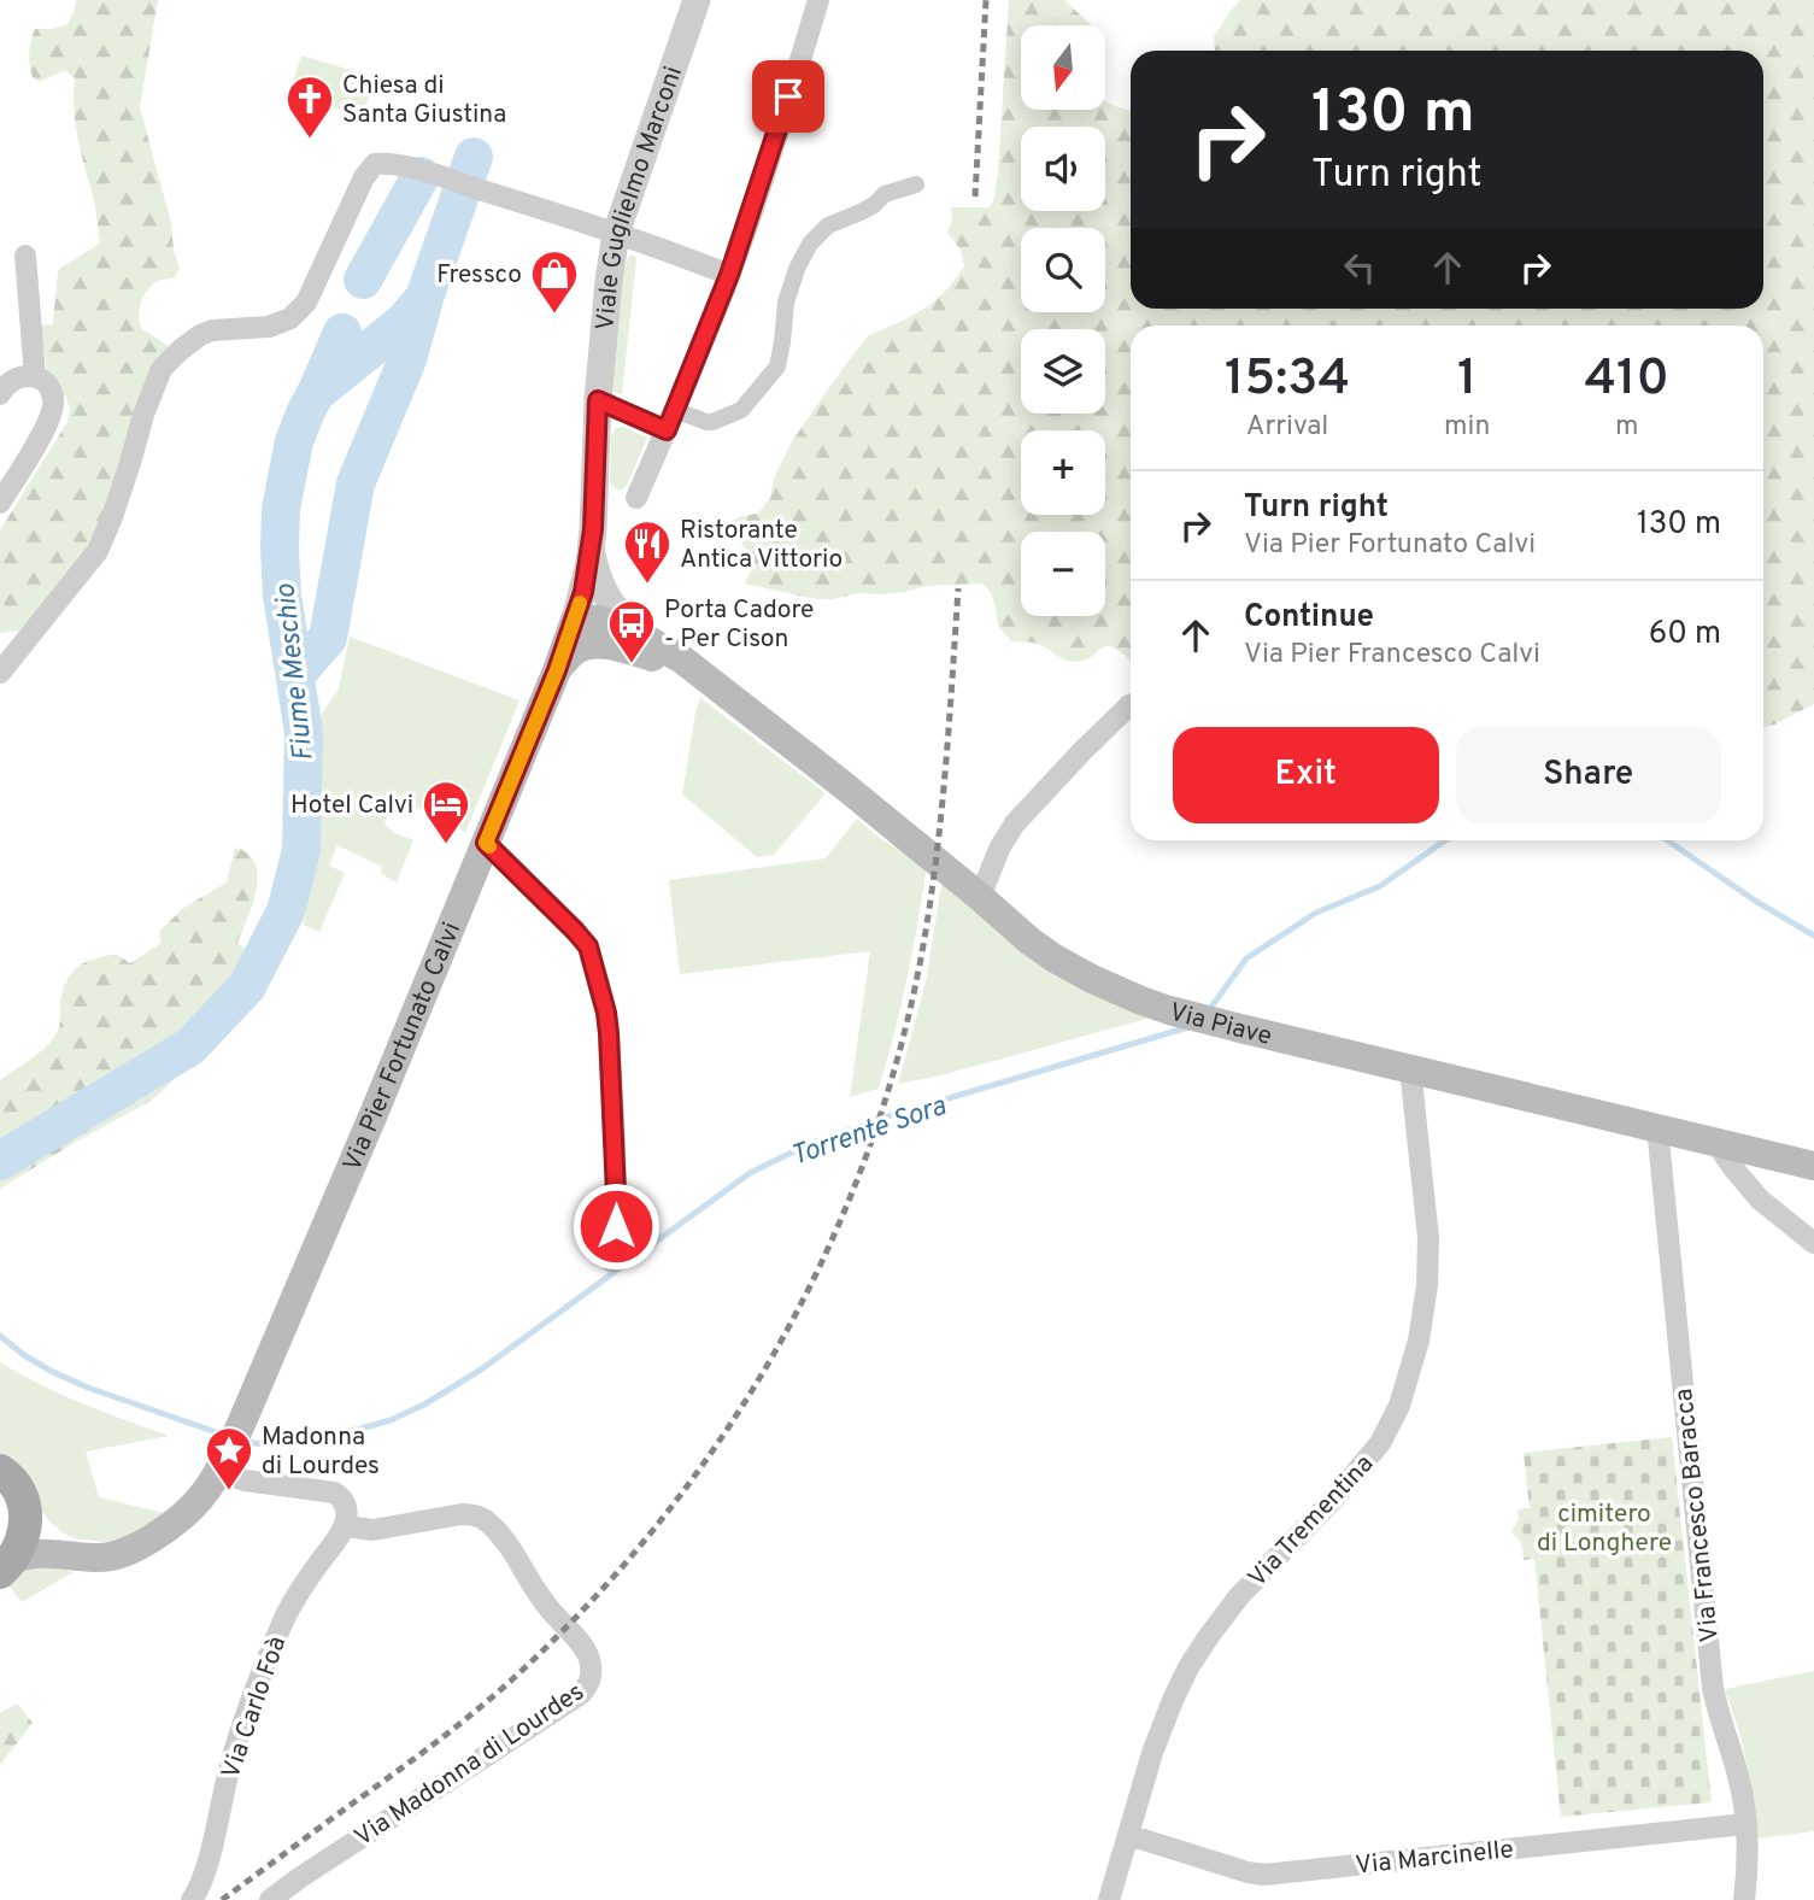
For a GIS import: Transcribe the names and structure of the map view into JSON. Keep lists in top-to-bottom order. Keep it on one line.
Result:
{"streets":{"main road":["Via Piave","Via Pier Fortunato Calvi"],"street":["Viale Guglielmo Marconi","Via Francesco Baracca","Via Trementina","Via Carlo Foà","Via Madonna di Lourdes","Via Marcinelle"]},"crossings":[["Via Piave","Via Pier Fortunato Calvi"],["Via Piave","Via Francesco Baracca"],["Via Piave","Via Trementina"],["Via Francesco Baracca","Via Marcinelle"],["Via Trementina","Via Marcinelle"],["Via Carlo Foà","Via Madonna di Lourdes"]],"water":["Fiume Meschio","Torrente Sora"],"parks":["cimitero di Longhere"],"places":{"church":["Chiesa di Santa Giustina"],"shop":["Fressco"],"restaurant":["Ristorante Antica Vittorio"],"bus stop":["Porta Cadore - Per Cison"],"hotel":["Hotel Calvi"],"place":["Madonna di Lourdes"]},"north":"bottom","page":{"map_buttons":["+","−"],"turn":["130 m","Turn right"],"eta":["15:34","Arrival","1","min","410","m"],"list":[{"name":"Turn right","note":"Via Pier Fortunato Calvi","value":"130 m"},{"name":"Continue","note":"Via Pier Francesco Calvi","value":"60 m"}],"buttons":["Exit","Share"]}}
